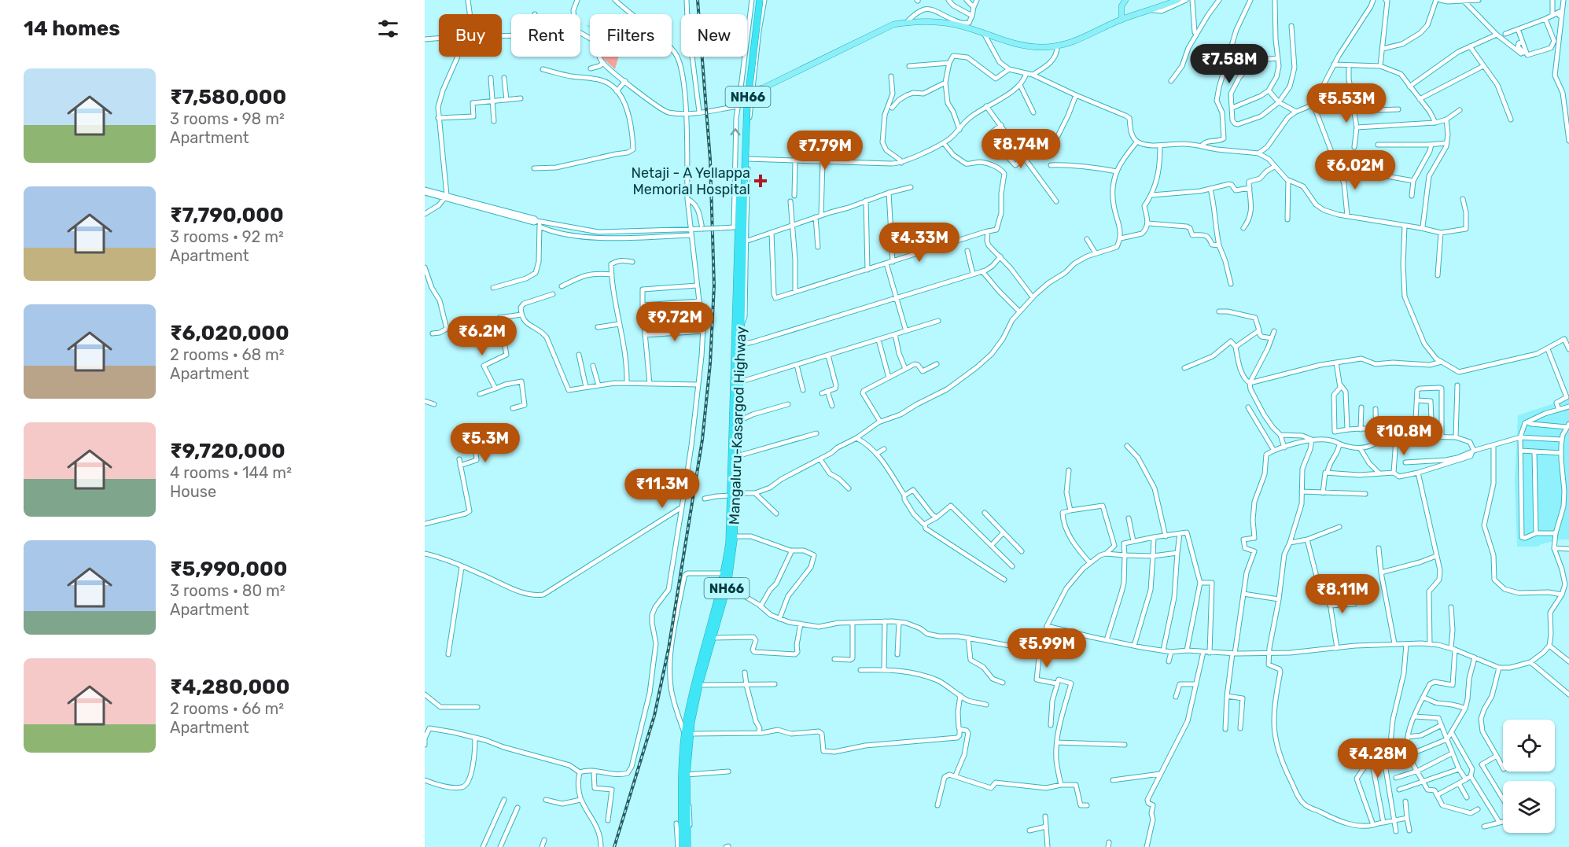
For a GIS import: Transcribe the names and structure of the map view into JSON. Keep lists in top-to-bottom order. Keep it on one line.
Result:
{"streets":{"highway":["NH66","Mangaluru-Kasargod Highway"]},"places":{"health":["Netaji - A Yellappa Memorial Hospital"]},"page":{"heading":"14 homes","chip":["Buy","Rent","Filters","New"],"price":["₹7.58M","₹5.53M","₹8.74M","₹7.79M","₹6.02M","₹4.33M","₹9.72M","₹6.2M","₹10.8M","₹5.3M","₹11.3M","₹8.11M","₹5.99M","₹4.28M"],"list":[{"name":"₹7,580,000","note":"3 rooms · 98 m² · Apartment"},{"name":"₹7,790,000","note":"3 rooms · 92 m² · Apartment"},{"name":"₹6,020,000","note":"2 rooms · 68 m² · Apartment"},{"name":"₹9,720,000","note":"4 rooms · 144 m² · House"},{"name":"₹5,990,000","note":"3 rooms · 80 m² · Apartment"},{"name":"₹4,280,000","note":"2 rooms · 66 m² · Apartment"}]}}
